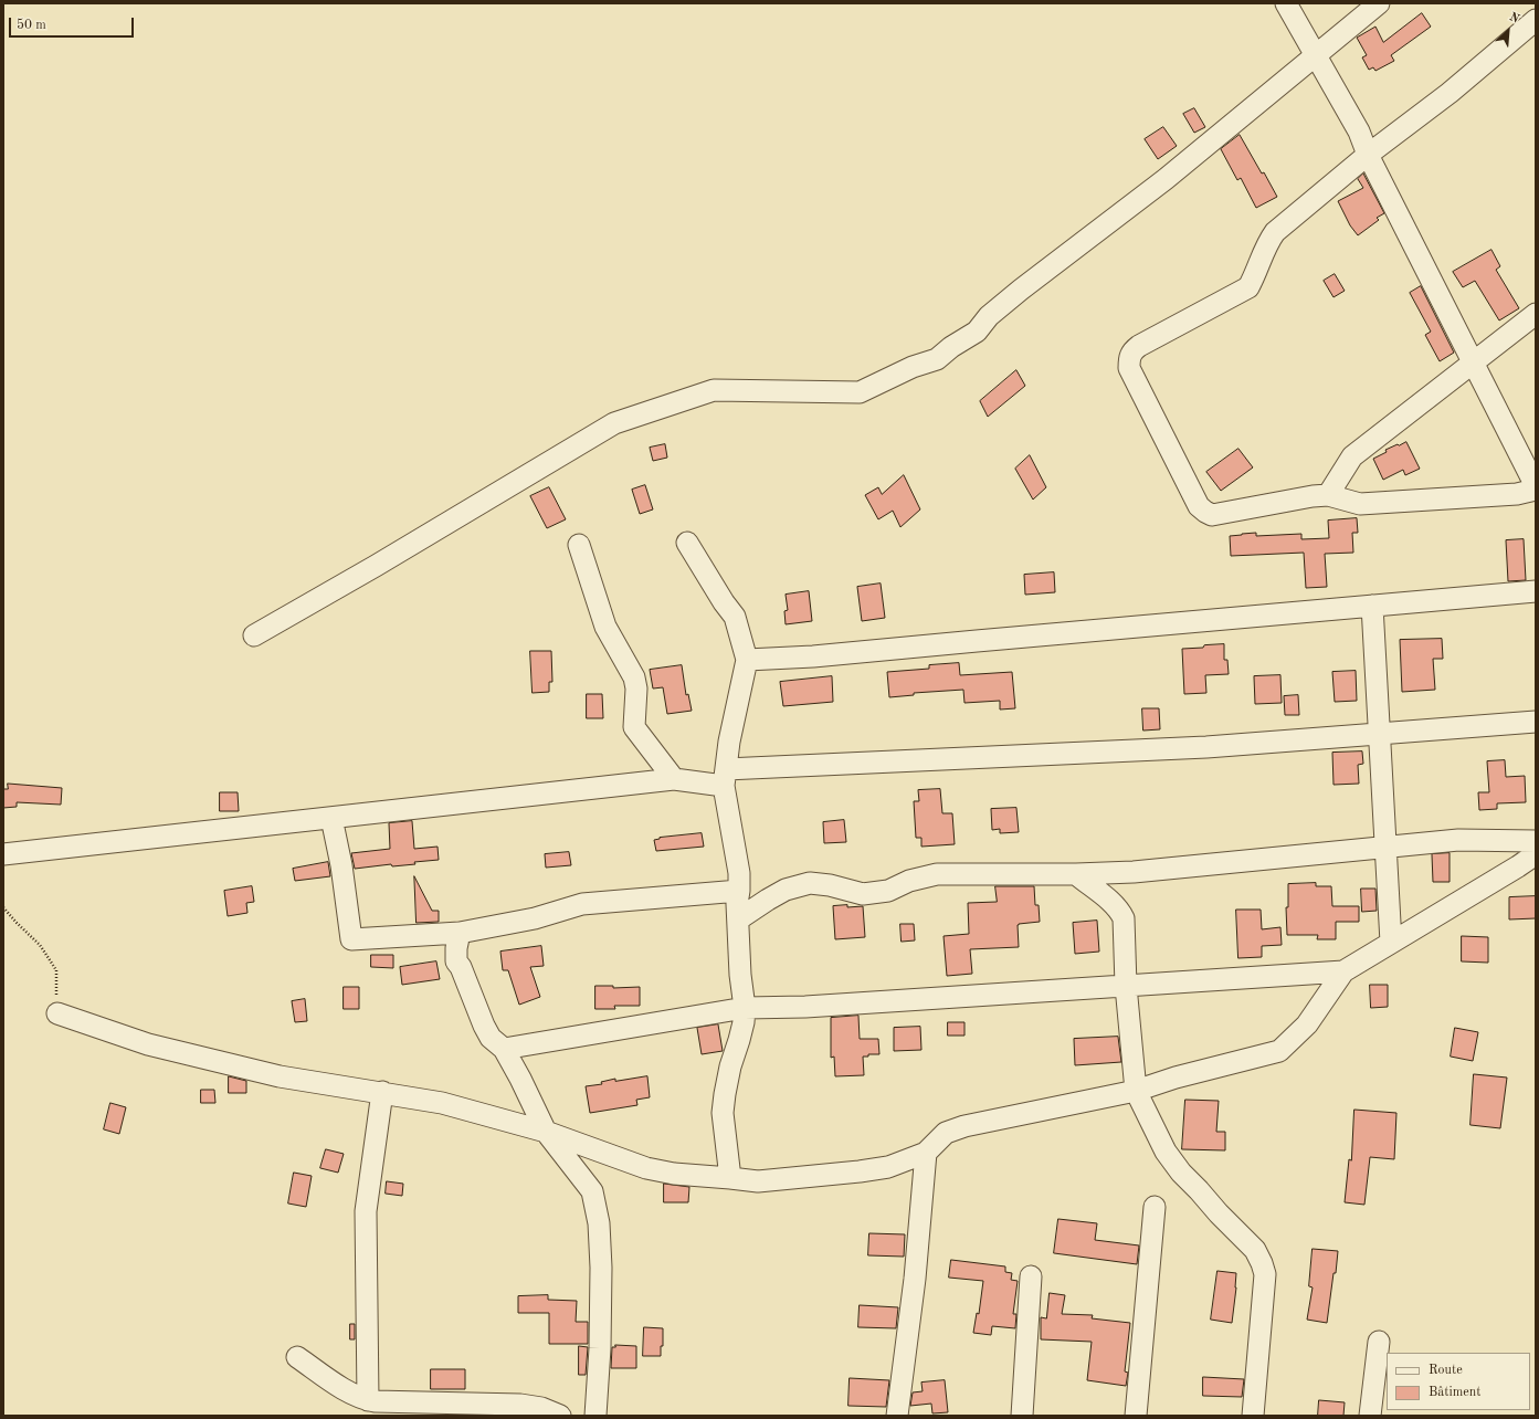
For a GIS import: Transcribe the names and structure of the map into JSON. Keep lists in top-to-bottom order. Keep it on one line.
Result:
{"legend":["Route","Bâtiment"],"scale_bar":"50 m","north":"top right"}
